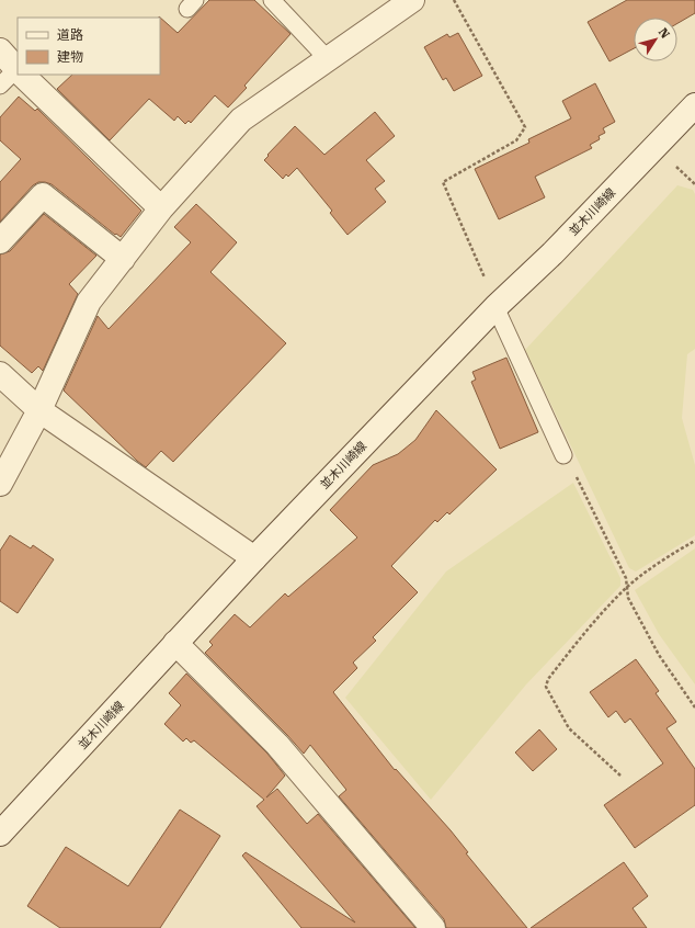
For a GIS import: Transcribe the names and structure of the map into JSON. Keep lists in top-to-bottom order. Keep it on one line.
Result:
{"streets":{"street":["並木川崎線"]},"legend":["道路","建物"],"north":"top right"}
